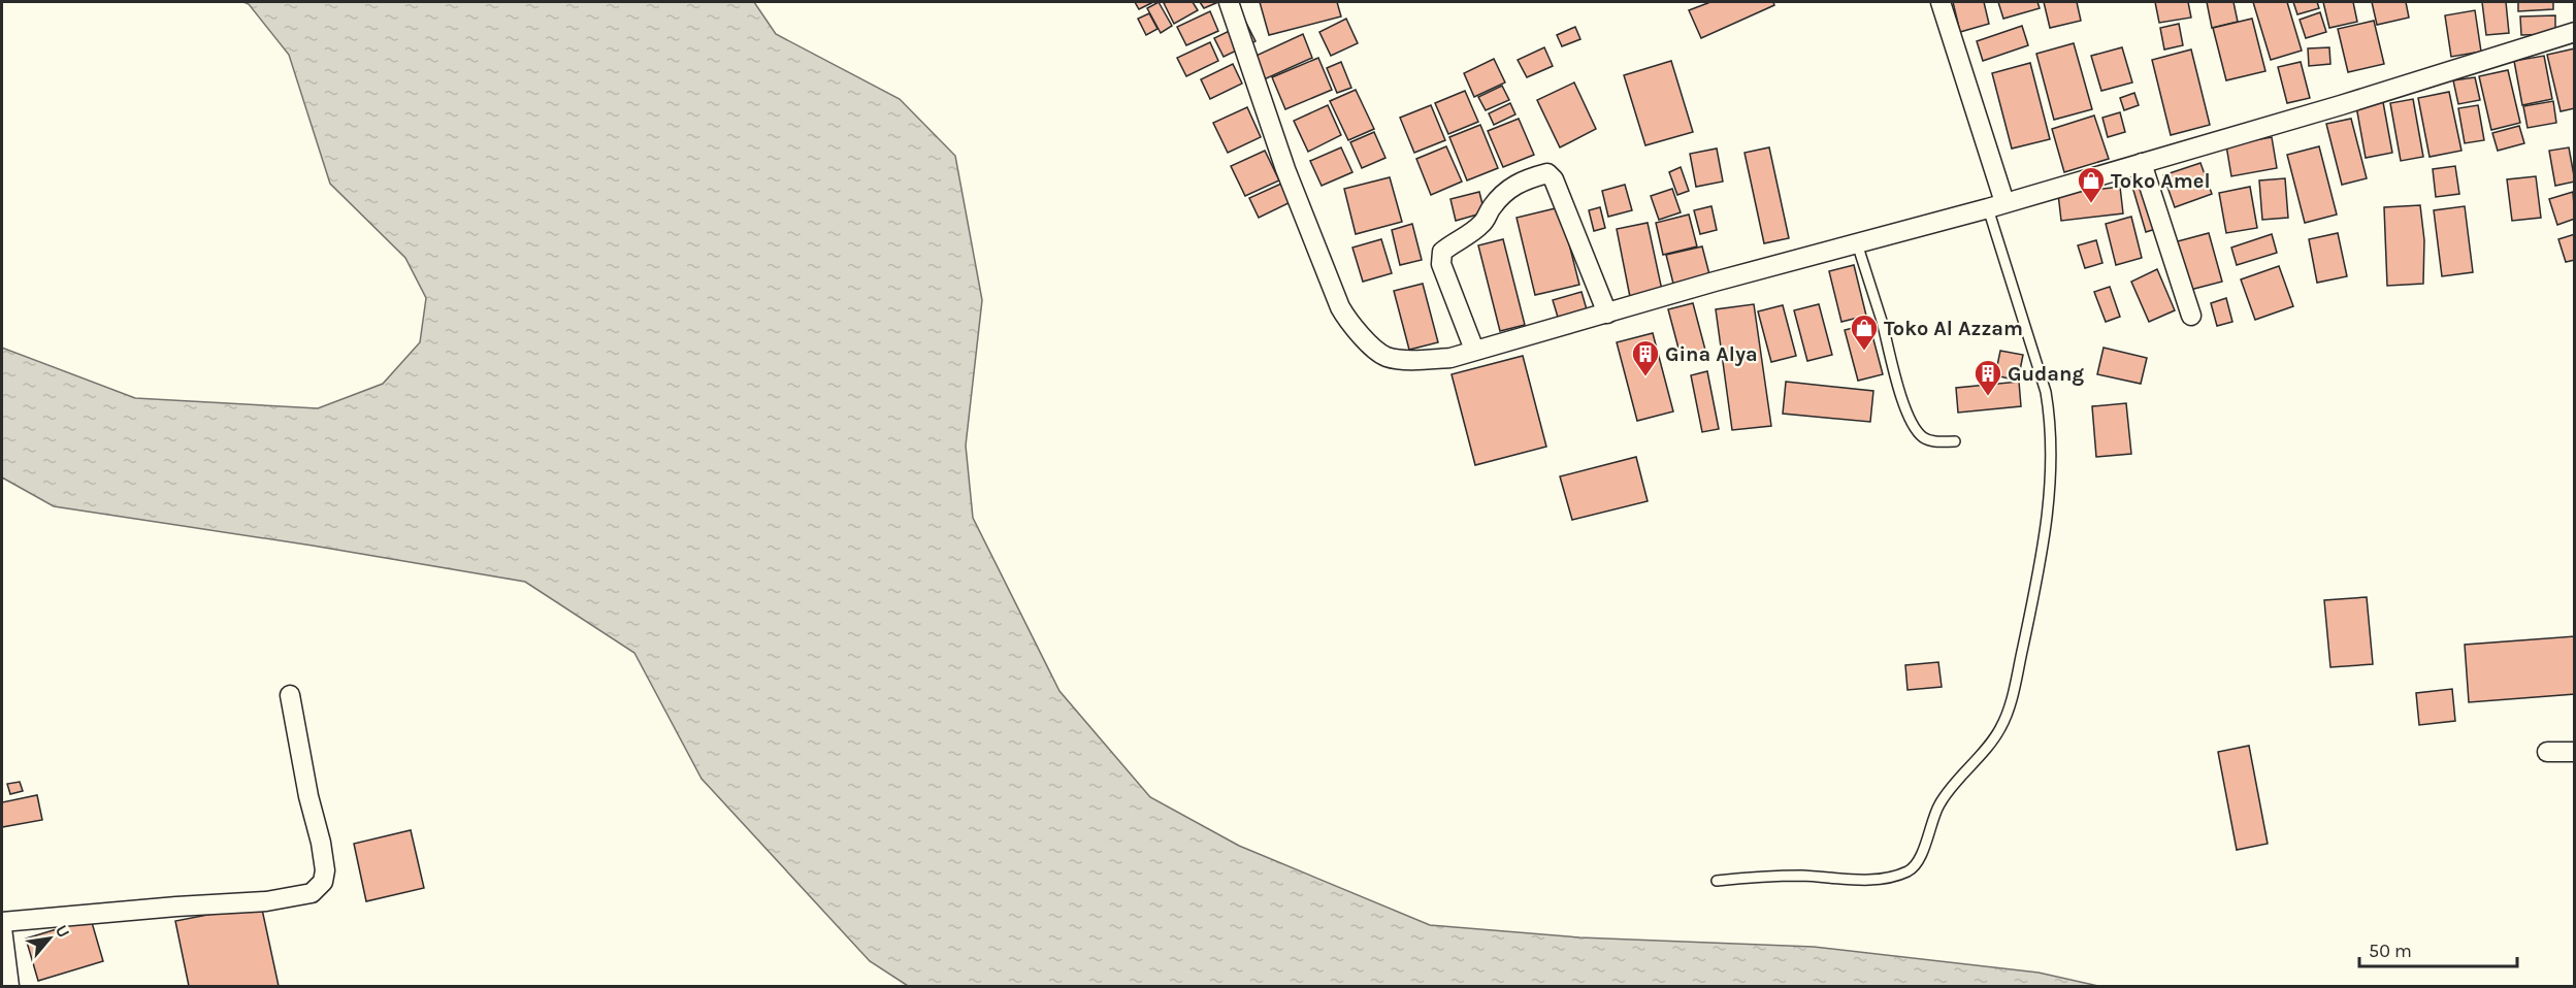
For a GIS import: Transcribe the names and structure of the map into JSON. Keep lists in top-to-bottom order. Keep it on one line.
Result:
{"places":{"shop":["Toko Amel","Toko Al Azzam"],"building":["Gina Alya","Gudang"]},"scale_bar":"50 m","north":"top right"}
